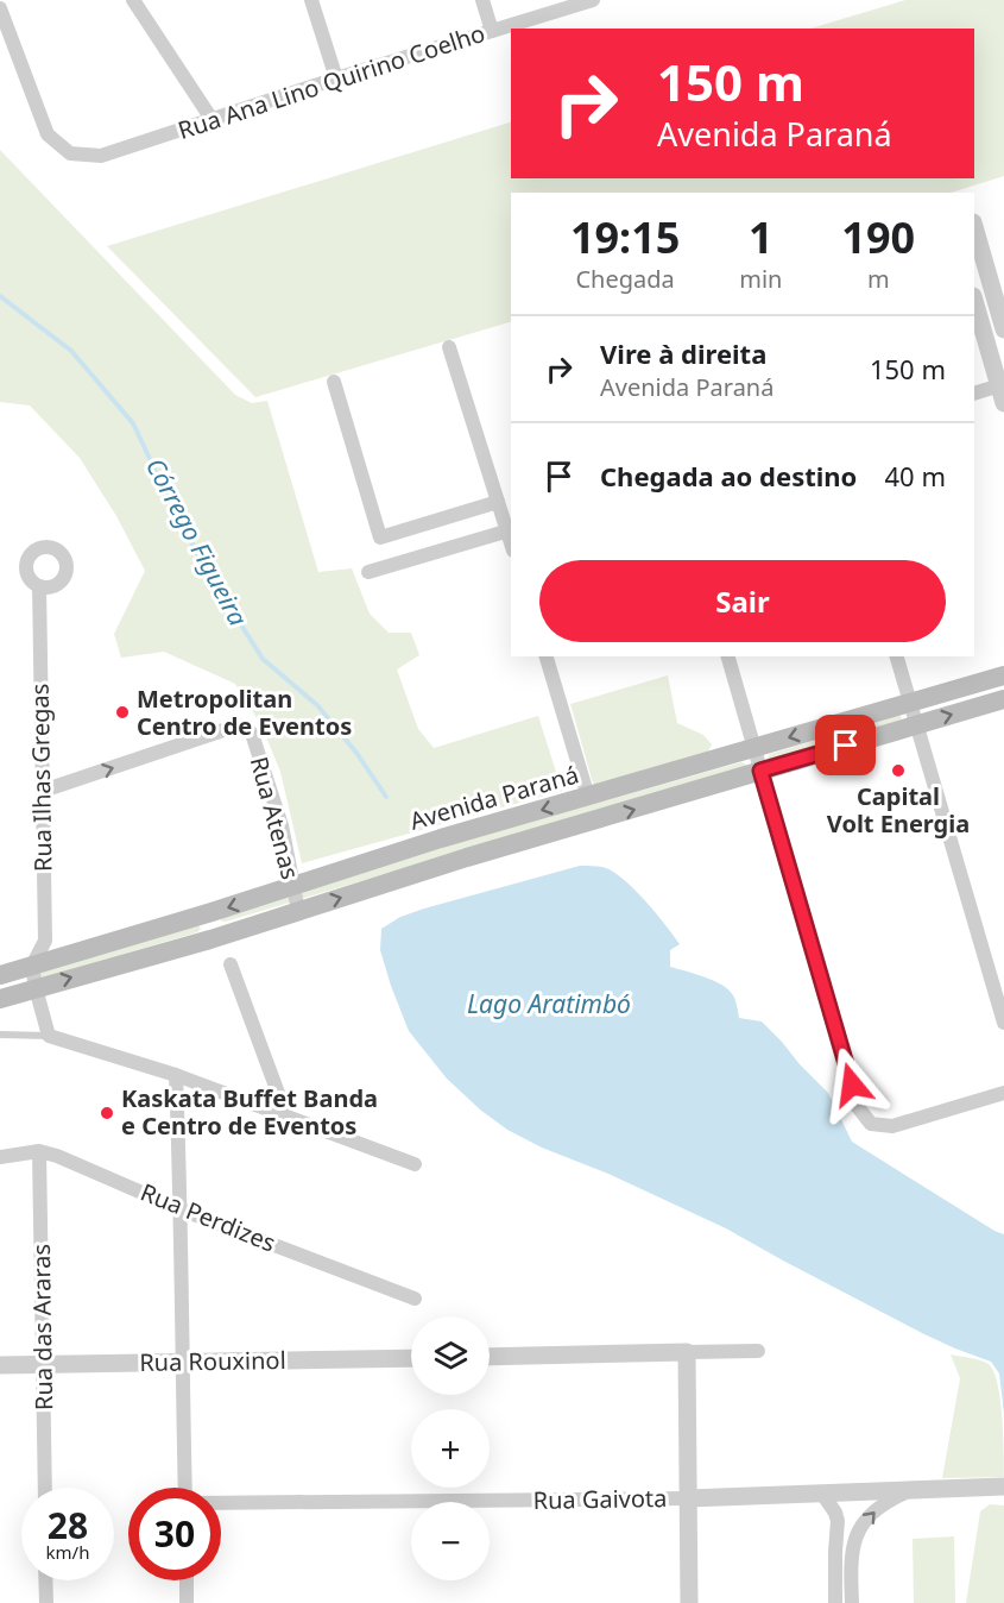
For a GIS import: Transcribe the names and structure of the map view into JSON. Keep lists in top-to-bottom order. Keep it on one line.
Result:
{"streets":{"main road":["Avenida Paraná"],"street":["Rua Ana Lino Quirino Coelho","Rua Ilhas Gregas","Rua Atenas","Rua Perdizes","Rua das Araras","Rua Rouxinol","Rua Gaivota"]},"crossings":[["Rua Ilhas Gregas","Avenida Paraná"],["Rua Ilhas Gregas","Rua Atenas"],["Avenida Paraná","Rua Atenas"],["Rua Perdizes","Rua das Araras"],["Rua das Araras","Rua Rouxinol"]],"water":["Córrego Figueira","Lago Aratimbó"],"places":["Metropolitan Centro de Eventos","Capital Volt Energia","Kaskata Buffet Banda e Centro de Eventos"],"page":{"turn":["150 m","Avenida Paraná"],"eta":["19:15","Chegada","1","min","190","m"],"list":[{"name":"Vire à direita","note":"Avenida Paraná","value":"150 m"},{"name":"Chegada ao destino","value":"40 m"}],"buttons":"Sair","map_buttons":["+","−"],"speed":"28 km/h","limit":"30"}}
